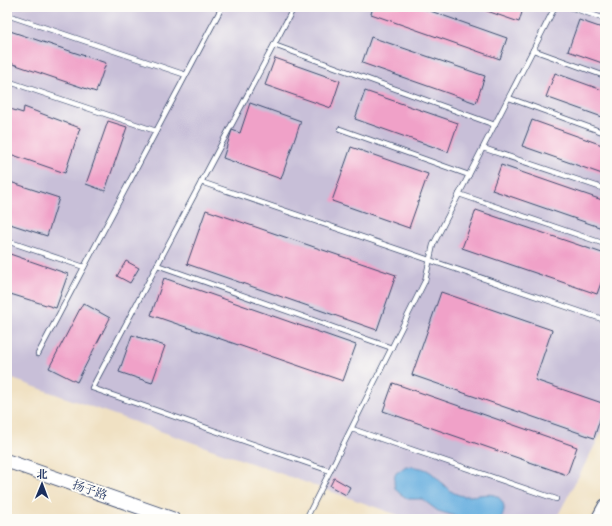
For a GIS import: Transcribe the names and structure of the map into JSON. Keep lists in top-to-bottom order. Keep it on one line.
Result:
{"streets":{"street":["扬子路"]},"north":"top"}
